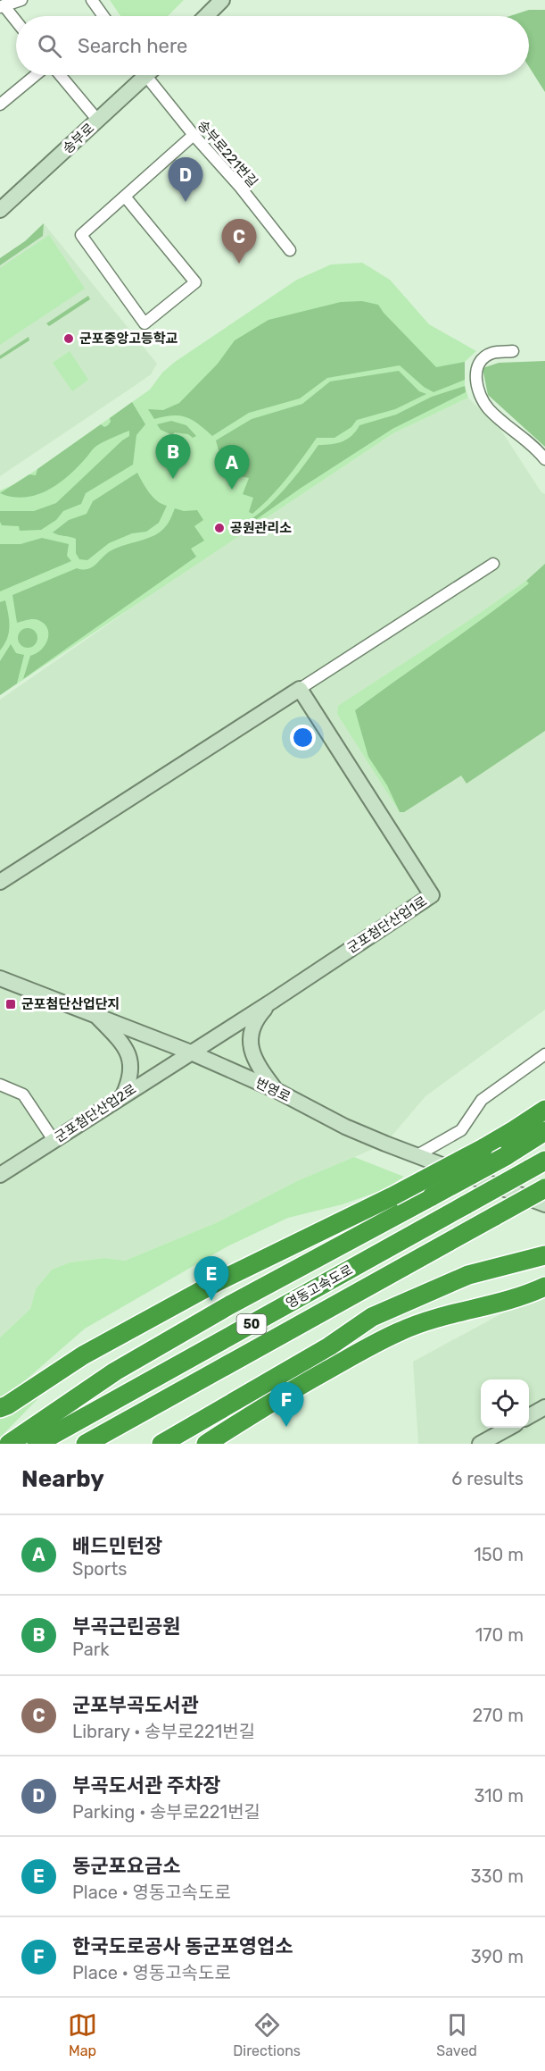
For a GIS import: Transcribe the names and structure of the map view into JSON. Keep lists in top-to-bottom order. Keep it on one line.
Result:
{"streets":{"highway":["영동고속도로","50"],"street":["송부로","송부로221번길","군포첨단산업1로","번영로","군포첨단산업2로"]},"crossings":[["군포첨단산업1로","번영로"],["군포첨단산업1로","군포첨단산업2로"],["번영로","군포첨단산업2로"]],"places":{"other":["군포중앙고등학교","공원관리소"],"transit":["군포첨단산업단지"]},"page":{"search":"Search here","pins":["D","C","B","A","E","F"],"heading":["Nearby","6 results"],"list":[{"mark":"A","name":"배드민턴장","note":"Sports","value":"150 m"},{"mark":"B","name":"부곡근린공원","note":"Park","value":"170 m"},{"mark":"C","name":"군포부곡도서관","note":"Library · 송부로221번길","value":"270 m"},{"mark":"D","name":"부곡도서관 주차장","note":"Parking · 송부로221번길","value":"310 m"},{"mark":"E","name":"동군포요금소","note":"Place · 영동고속도로","value":"330 m"},{"mark":"F","name":"한국도로공사 동군포영업소","note":"Place · 영동고속도로","value":"390 m"}],"nav":["Map","Directions","Saved"]}}
